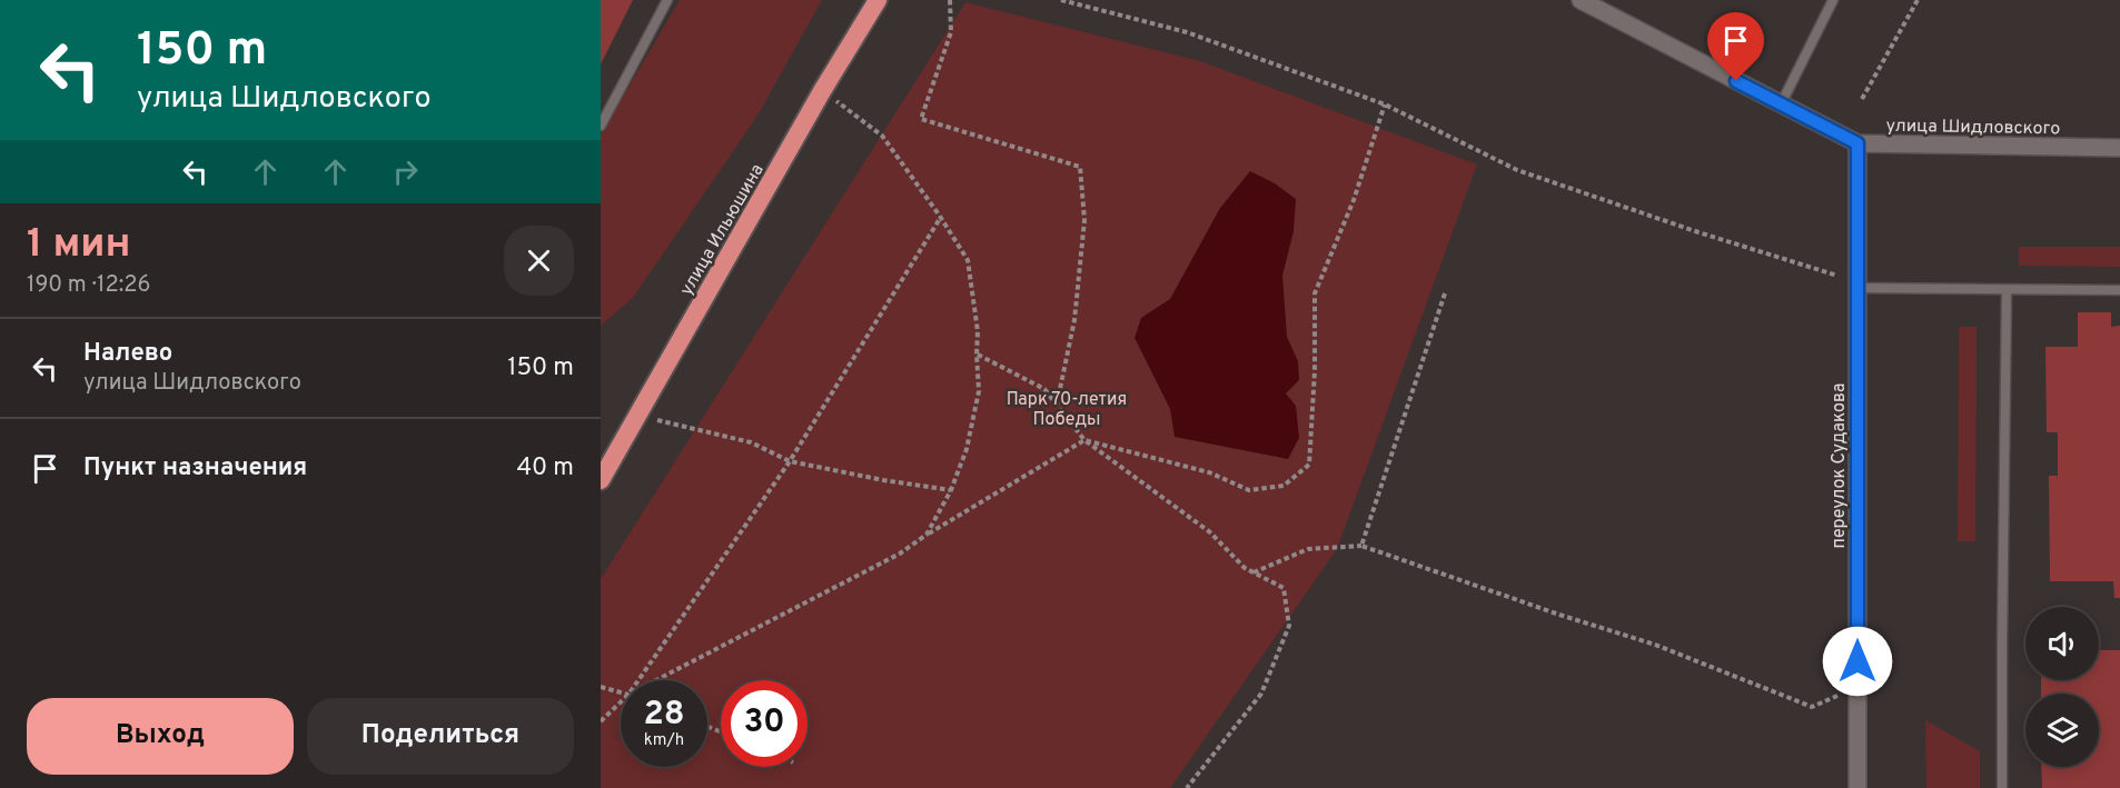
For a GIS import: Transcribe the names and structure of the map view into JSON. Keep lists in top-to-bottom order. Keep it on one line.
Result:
{"streets":{"highway":["улица Ильюшина"],"street":["улица Шидловского","переулок Судакова"]},"crossings":[["улица Шидловского","переулок Судакова"]],"parks":["Парк 70-летия Победы"],"page":{"turn":["150 m","улица Шидловского"],"heading":["1 мин","190 m · 12:26"],"list":[{"name":"Налево","note":"улица Шидловского","value":"150 m"},{"name":"Пункт назначения","value":"40 m"}],"speed":"28 km/h","limit":"30","buttons":["Выход","Поделиться"]}}
